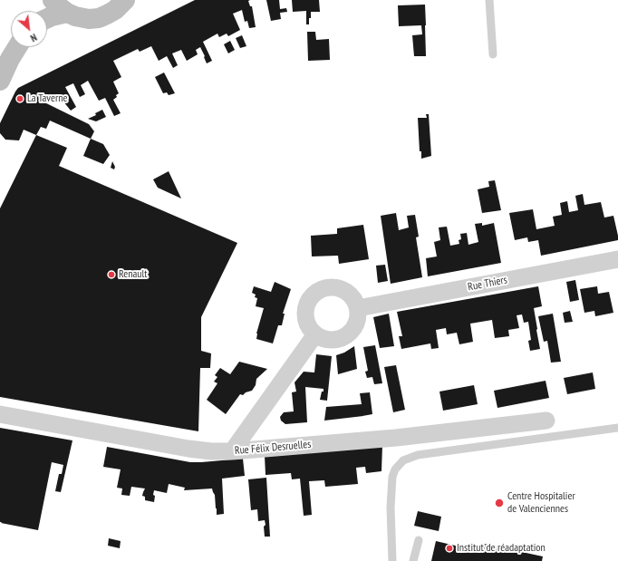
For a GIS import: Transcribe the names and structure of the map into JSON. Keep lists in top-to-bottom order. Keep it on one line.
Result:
{"streets":{"street":["Rue Thiers","Rue Félix Desruelles"]},"places":["La Taverne","Renault","Centre Hospitalier de Valenciennes","Institut de réadaptation"],"north":"bottom right"}
